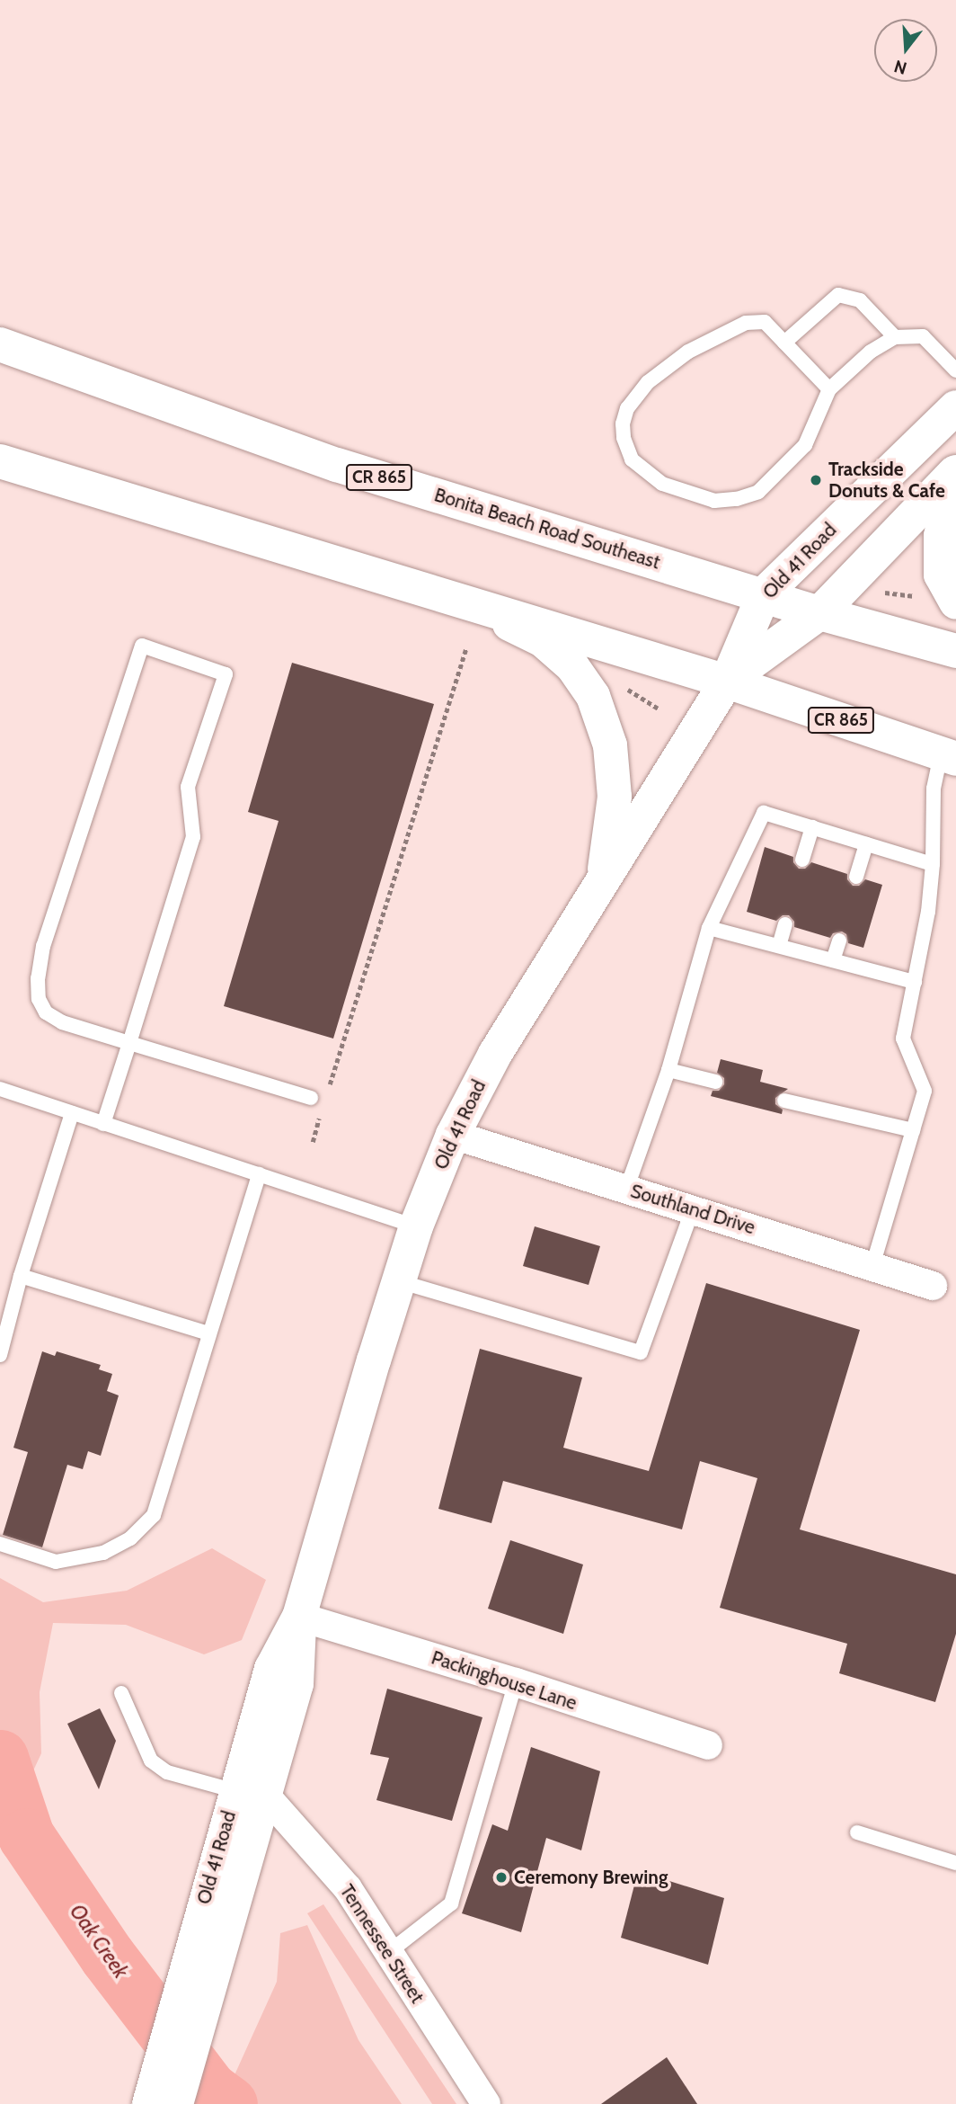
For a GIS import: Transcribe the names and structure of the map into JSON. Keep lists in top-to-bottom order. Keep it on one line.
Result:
{"streets":{"street":["CR 865","Bonita Beach Road Southeast","Old 41 Road","Southland Drive","Packinghouse Lane","Tennessee Street"]},"crossings":[["CR 865","Old 41 Road"],["Bonita Beach Road Southeast","Old 41 Road"],["Old 41 Road","Southland Drive"],["Old 41 Road","Packinghouse Lane"],["Old 41 Road","Tennessee Street"]],"water":["Oak Creek"],"places":["Trackside Donuts & Cafe","Ceremony Brewing"],"north":"bottom"}
